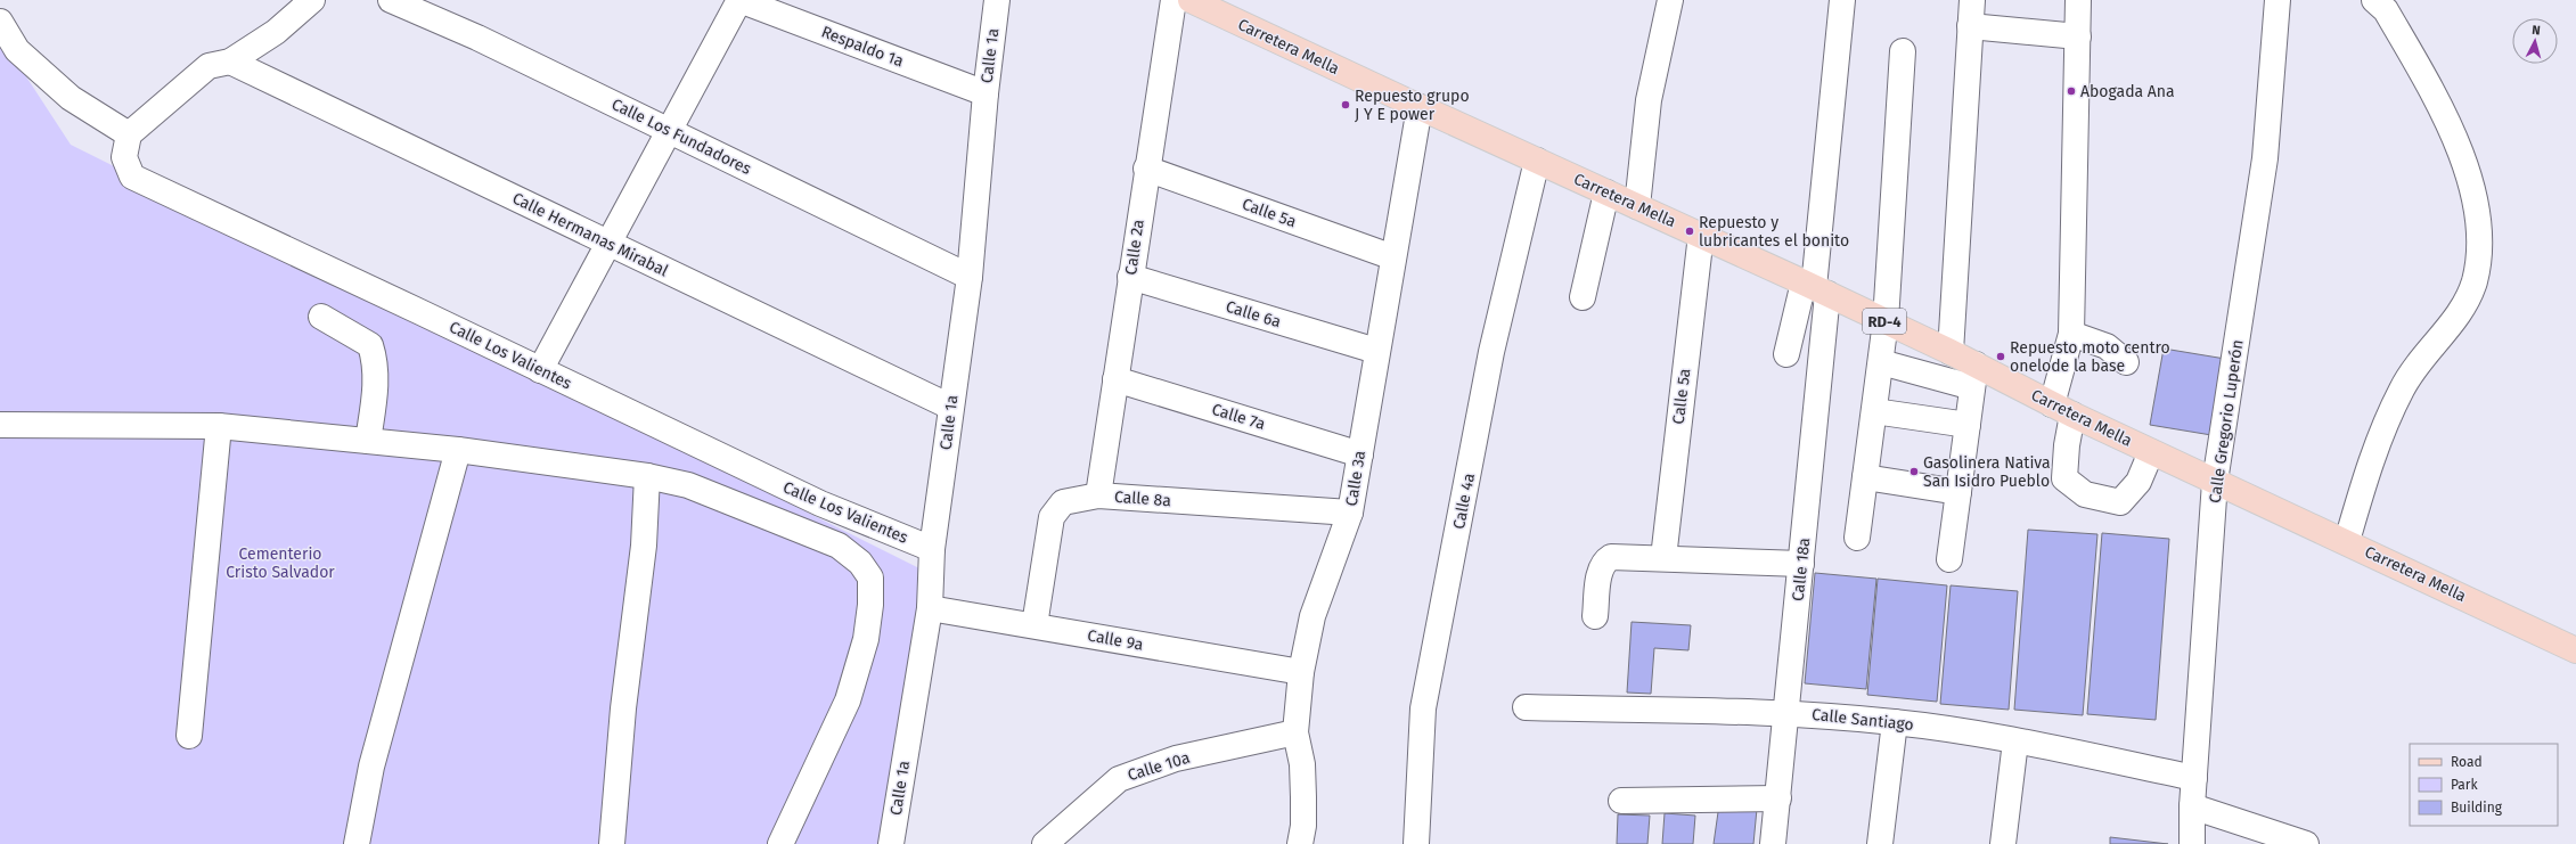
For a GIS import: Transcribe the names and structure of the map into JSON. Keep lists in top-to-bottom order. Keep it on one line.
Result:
{"streets":{"main road":["Carretera Mella","RD-4"],"street":["Respaldo 1a","Calle 1a","Calle Los Fundadores","Calle 5a","Calle Hermanas Mirabal","Calle 2a","Calle 6a","Calle Los Valientes","Calle 7a","Calle Gregorio Luperón","Calle 3a","Calle 8a","Calle 4a","Calle 18a","Calle 9a","Calle Santiago","Calle 10a"]},"crossings":[["Respaldo 1a","Calle 1a"],["Carretera Mella","Calle 5a"],["Carretera Mella","Calle Gregorio Luperón"],["Carretera Mella","Calle 3a"],["Carretera Mella","Calle 4a"],["Carretera Mella","Calle 18a"],["Calle 1a","Calle Los Fundadores"],["Calle 1a","Calle Hermanas Mirabal"],["Calle 1a","Calle Los Valientes"],["Calle 1a","Calle 9a"],["Calle 5a","Calle 2a"],["Calle 5a","Calle 3a"],["Calle 2a","Calle 6a"],["Calle 2a","Calle 7a"],["Calle 2a","Calle 8a"],["Calle 6a","Calle 3a"],["Calle 7a","Calle 3a"],["Calle Gregorio Luperón","Calle Santiago"],["Calle 3a","Calle 8a"],["Calle 3a","Calle 9a"],["Calle 3a","Calle 10a"],["Calle 8a","Calle 9a"],["Calle 18a","Calle Santiago"]],"parks":["Cementerio Cristo Salvador"],"places":["Abogada Ana","Repuesto grupo J Y E power","Repuesto y lubricantes el bonito","Repuesto moto centro onelode la base","Gasolinera Nativa San Isidro Pueblo"],"legend":["Road","Park","Building"],"north":"top"}
